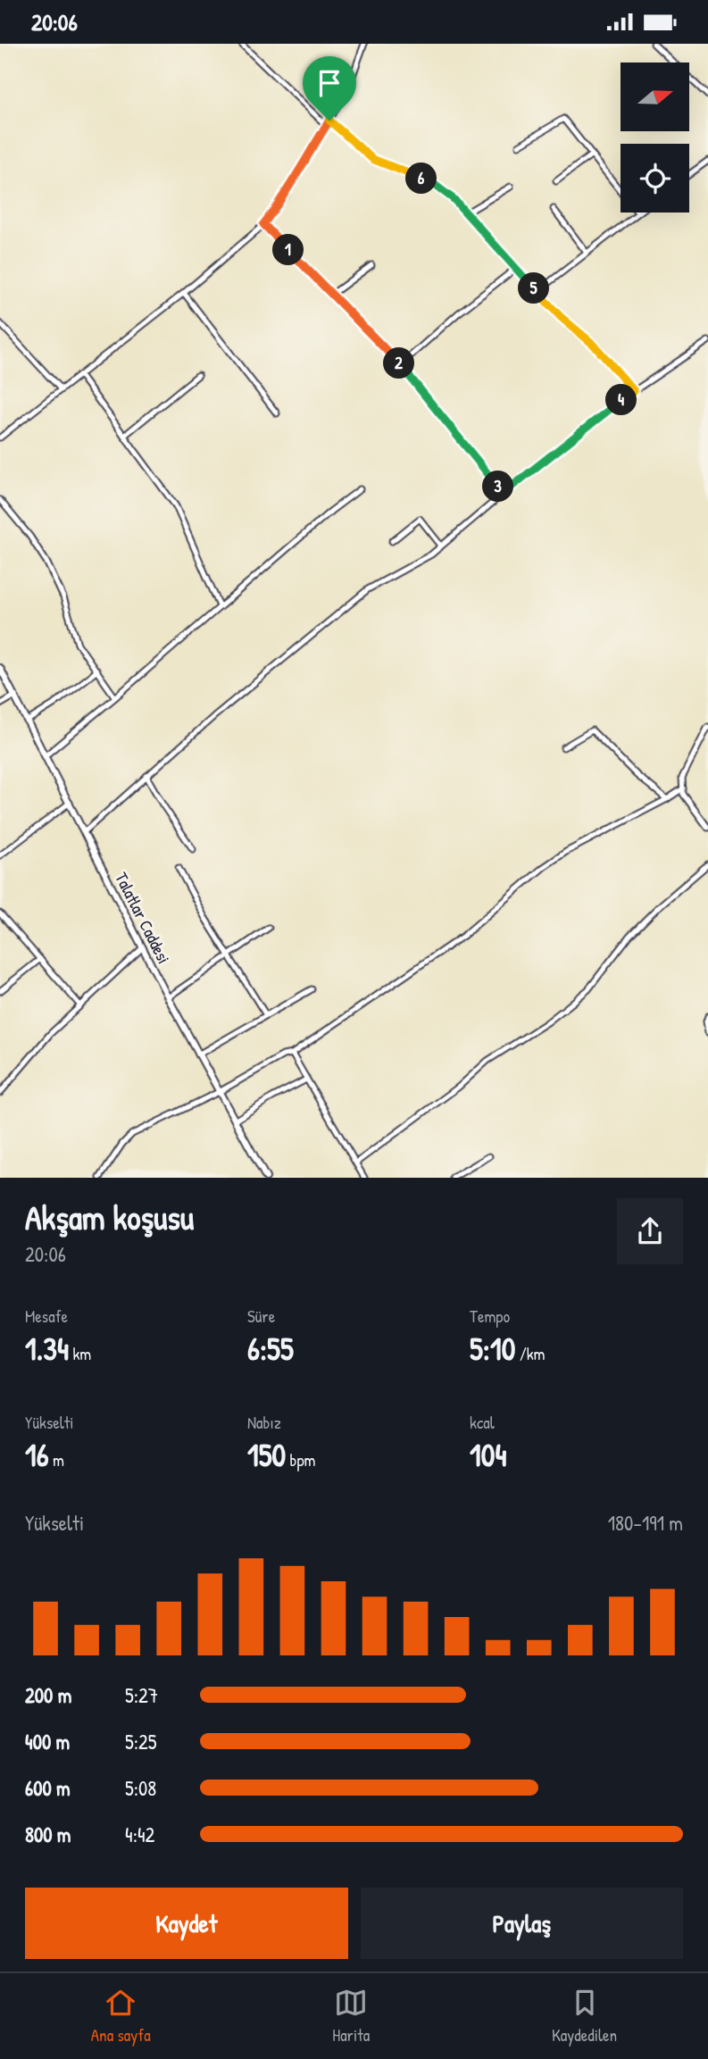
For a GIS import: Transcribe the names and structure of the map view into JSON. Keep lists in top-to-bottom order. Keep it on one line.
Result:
{"streets":{"street":["Talatlar Caddesi"]},"north":"right","page":{"status":"20:06","pins":["6","1","5","2","4","3"],"heading":["Akşam koşusu","20:06"],"stats":[["Mesafe","1.34 km"],["Süre","6:55"],["Tempo","5:10 /km"],["Yükselti","16 m"],["Nabız","150 bpm"],["kcal","104"]],"chart":["Yükselti","180–191 m"],"list":[{"name":"200 m","note":"5:27"},{"name":"400 m","note":"5:25"},{"name":"600 m","note":"5:08"},{"name":"800 m","note":"4:42"}],"buttons":["Kaydet","Paylaş"],"tabs":["Ana sayfa","Harita","Kaydedilen"]}}
